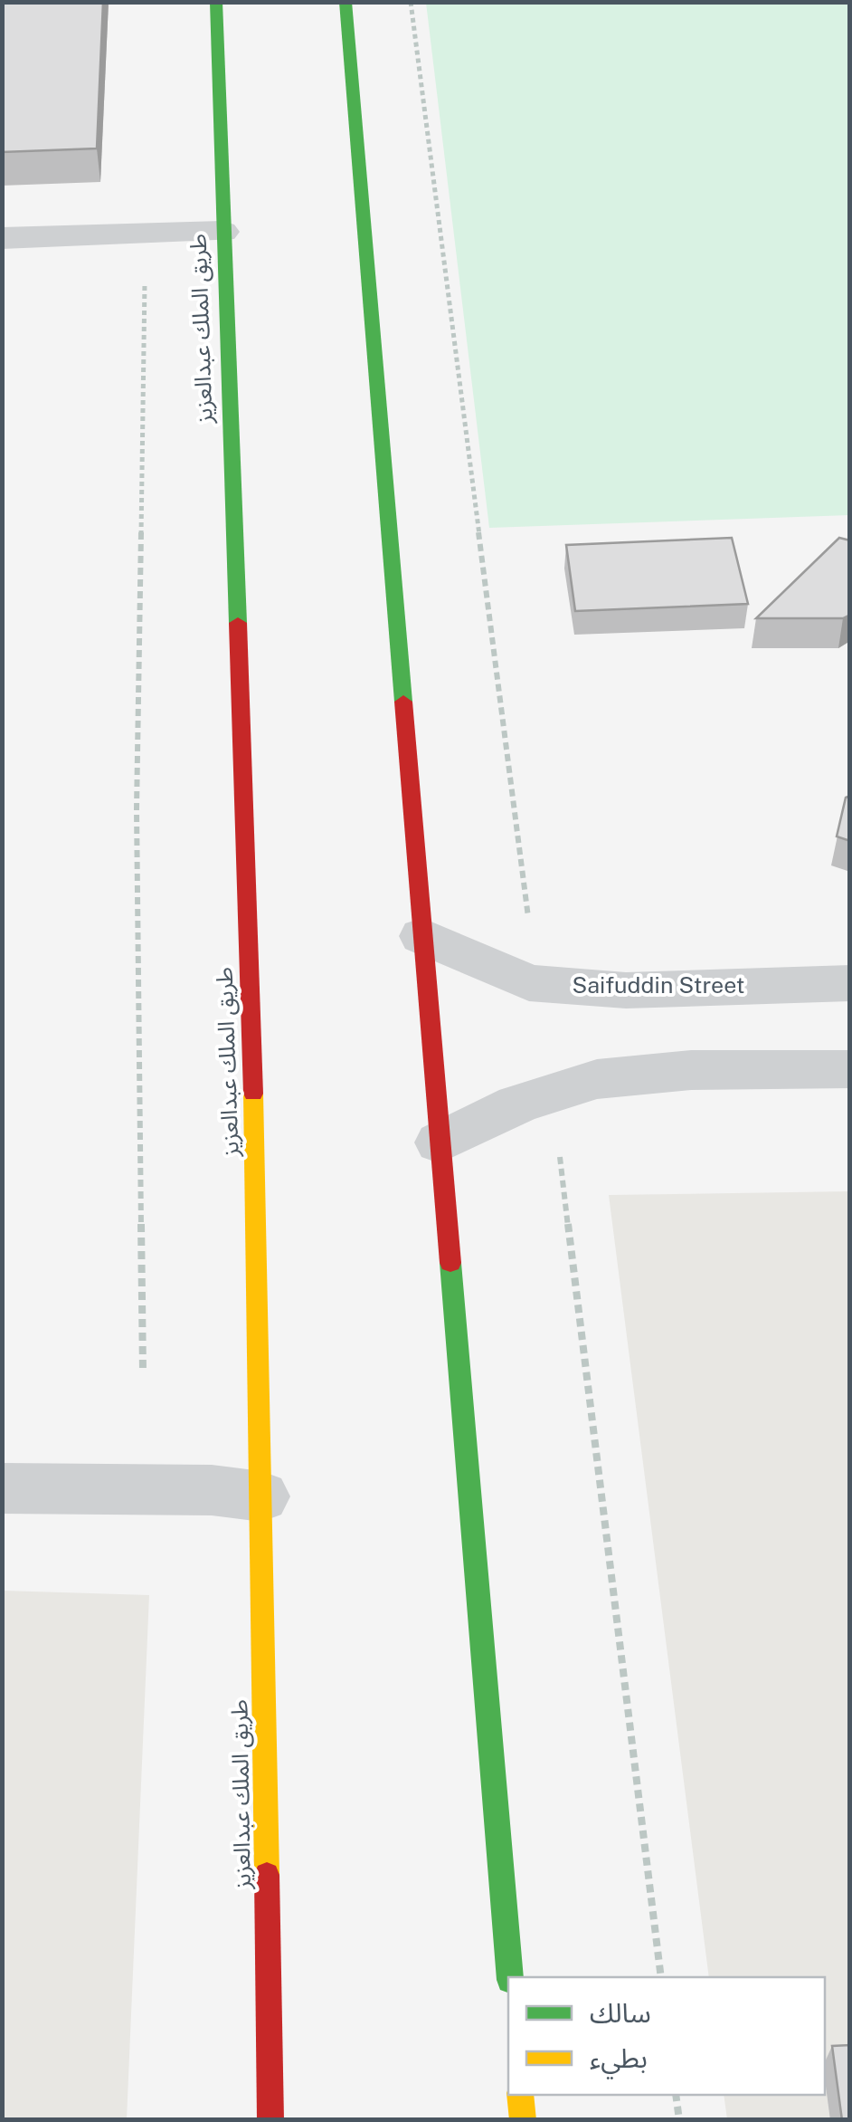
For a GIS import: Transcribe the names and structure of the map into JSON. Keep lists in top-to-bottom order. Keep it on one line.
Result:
{"streets":{"main road":["طريق الملك عبدالعزيز"],"street":["Saifuddin Street"]},"legend":["سالك","بطيء"]}
